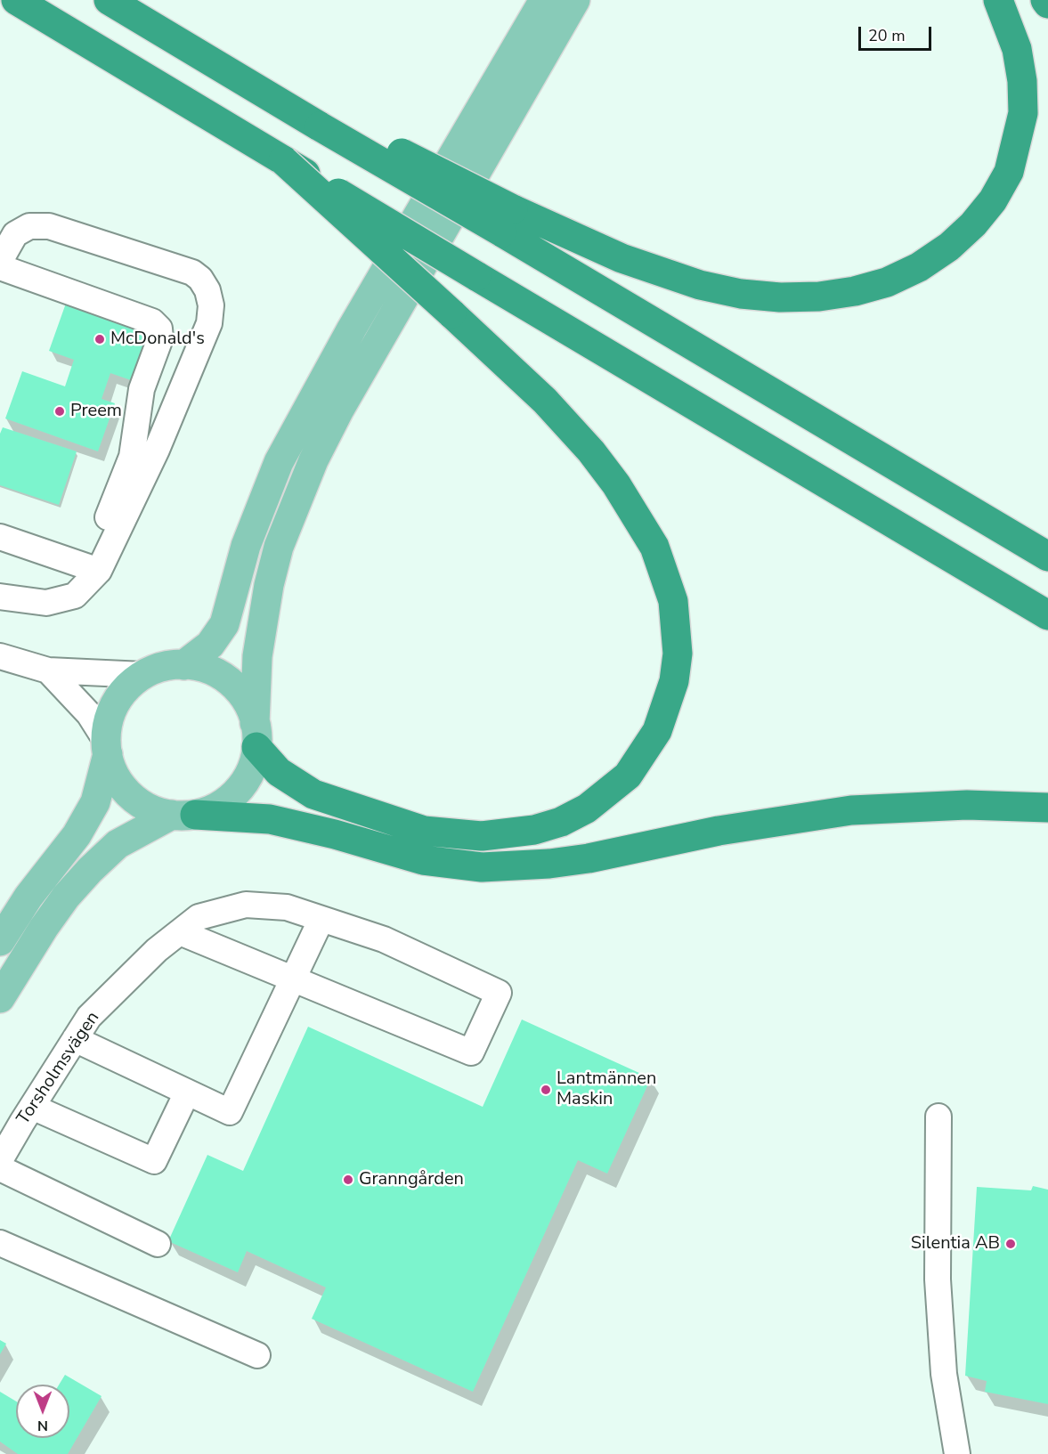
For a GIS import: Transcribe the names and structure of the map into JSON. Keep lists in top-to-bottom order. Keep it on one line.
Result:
{"streets":{"street":["Torsholmsvägen"]},"places":["McDonald's","Preem","Lantmännen Maskin","Granngården","Silentia AB"],"scale_bar":"20 m","north":"bottom"}
